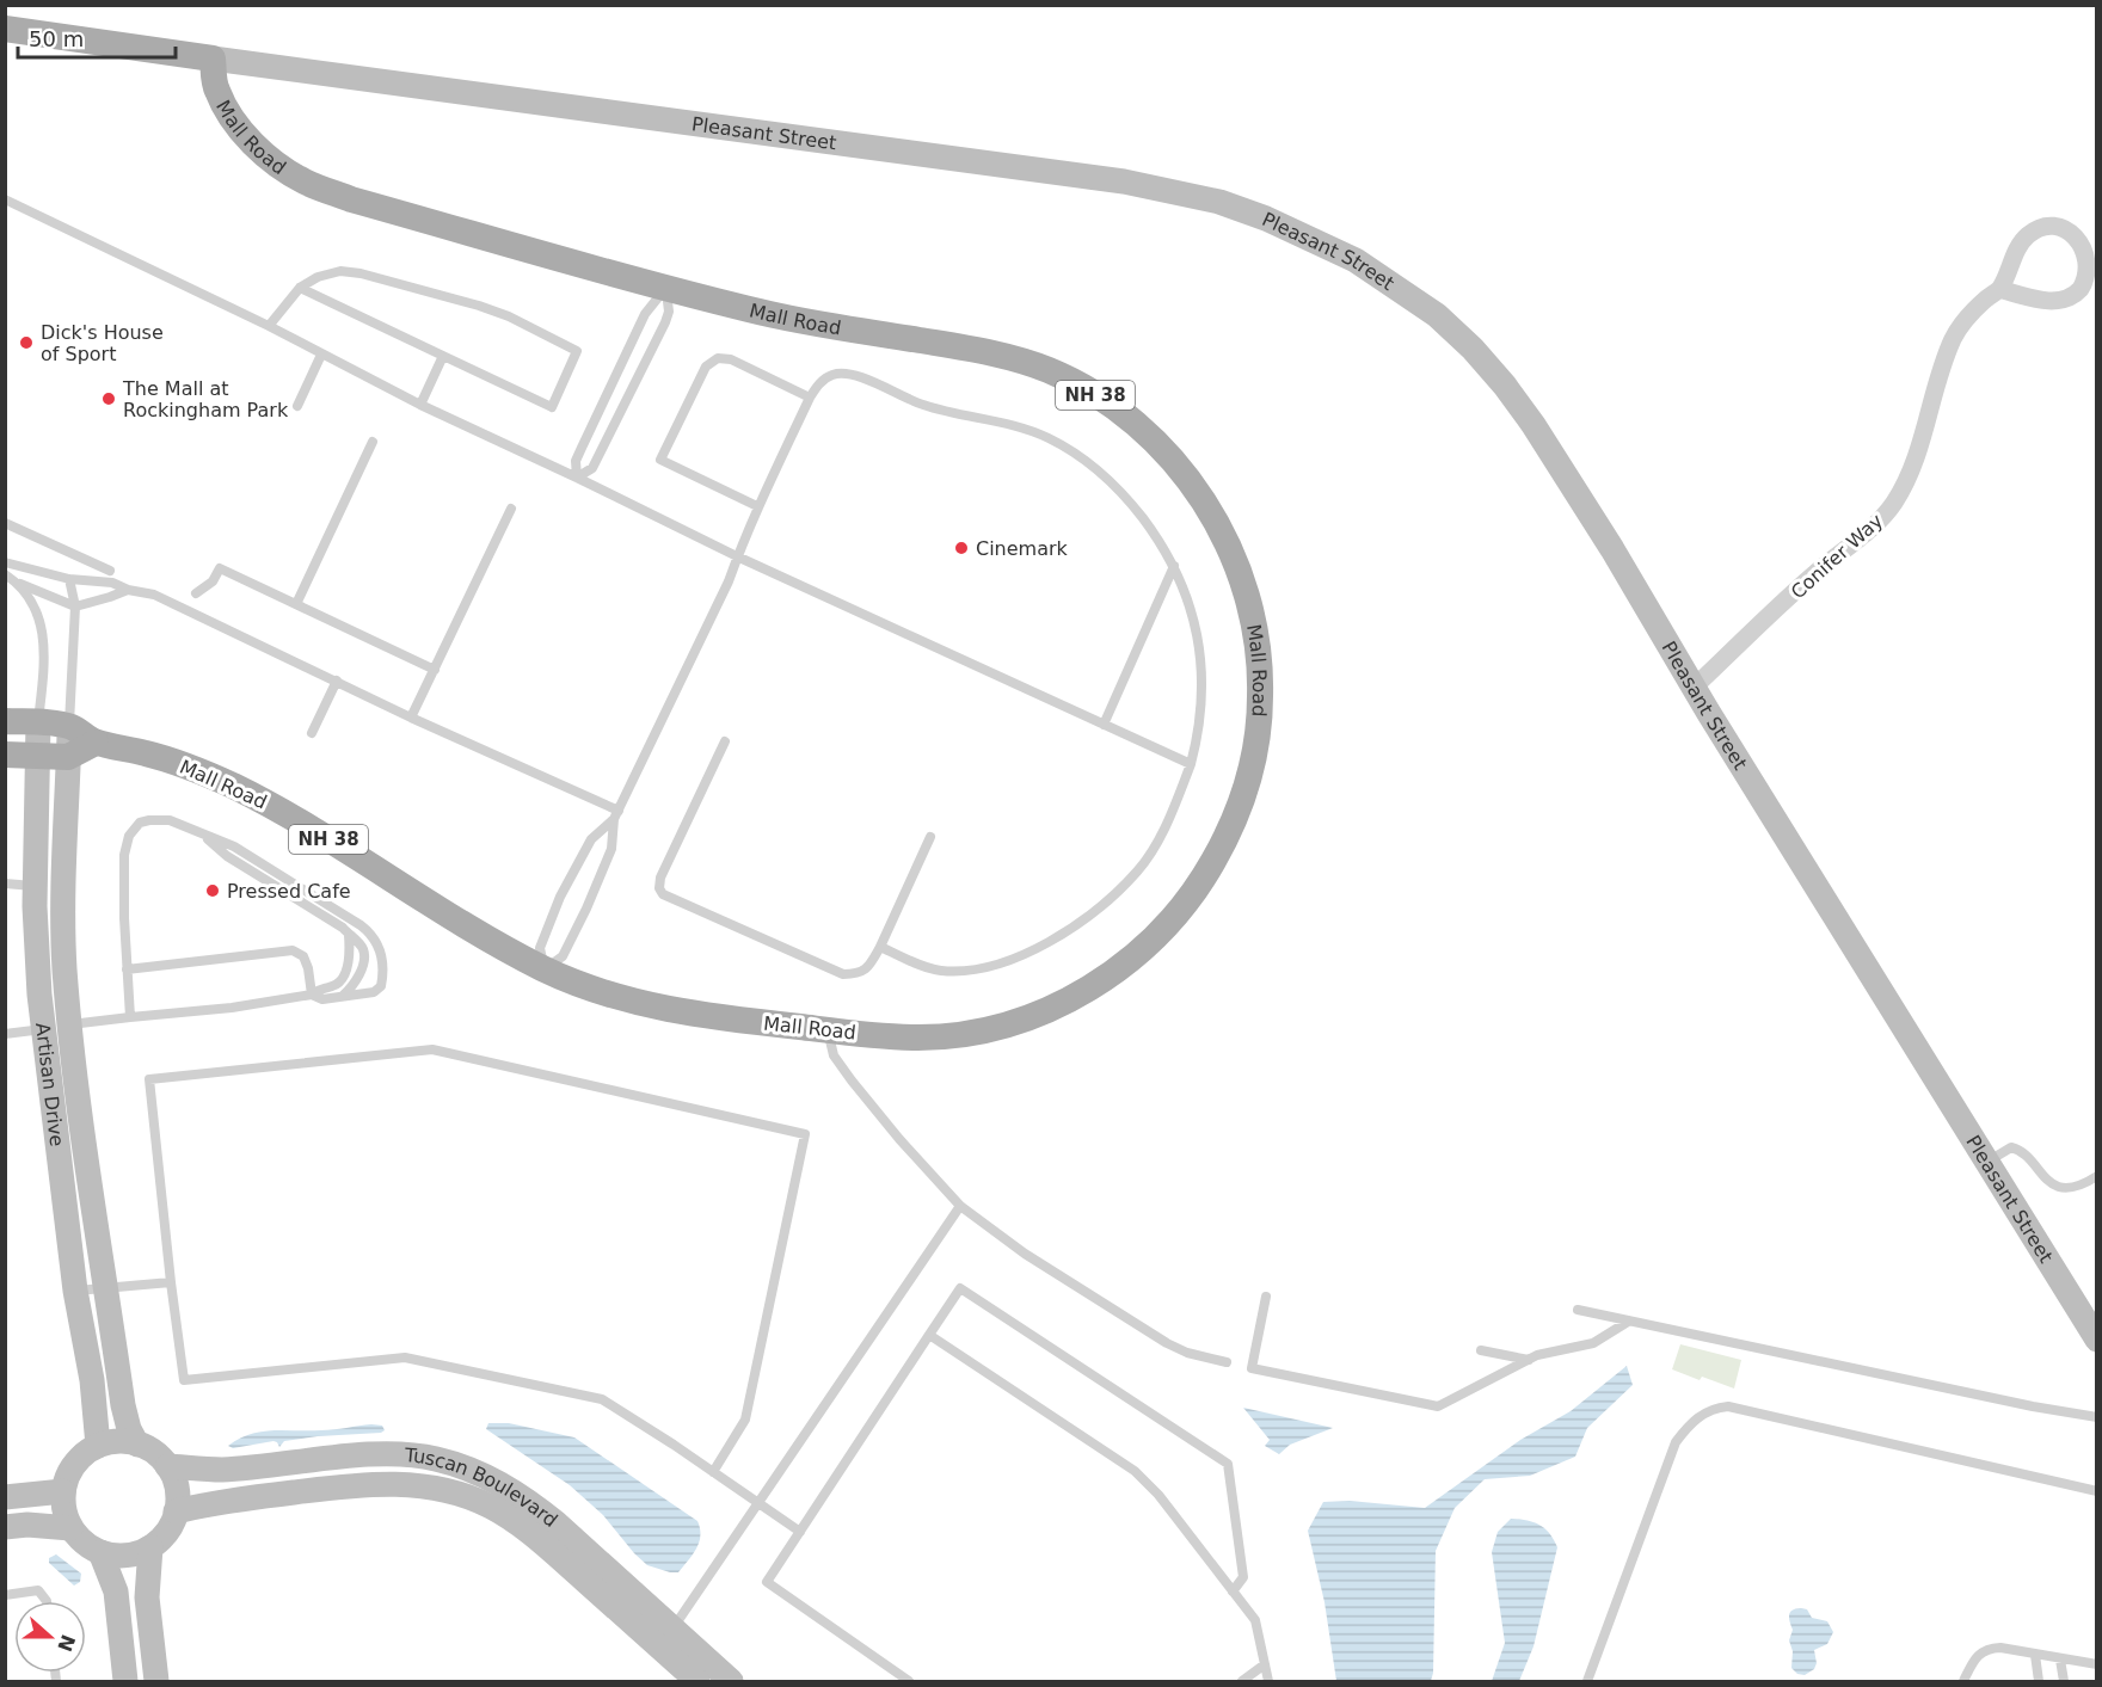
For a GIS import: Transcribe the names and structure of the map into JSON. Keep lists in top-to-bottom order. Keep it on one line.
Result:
{"streets":{"main road":["Pleasant Street","Mall Road","NH 38","Artisan Drive","Tuscan Boulevard"],"street":["Conifer Way"]},"crossings":[["Pleasant Street","Mall Road"],["Pleasant Street","Conifer Way"],["Mall Road","Artisan Drive"],["Artisan Drive","Tuscan Boulevard"]],"places":["Dick's House of Sport","The Mall at Rockingham Park","Cinemark","Pressed Cafe"],"scale_bar":"50 m","north":"right"}
